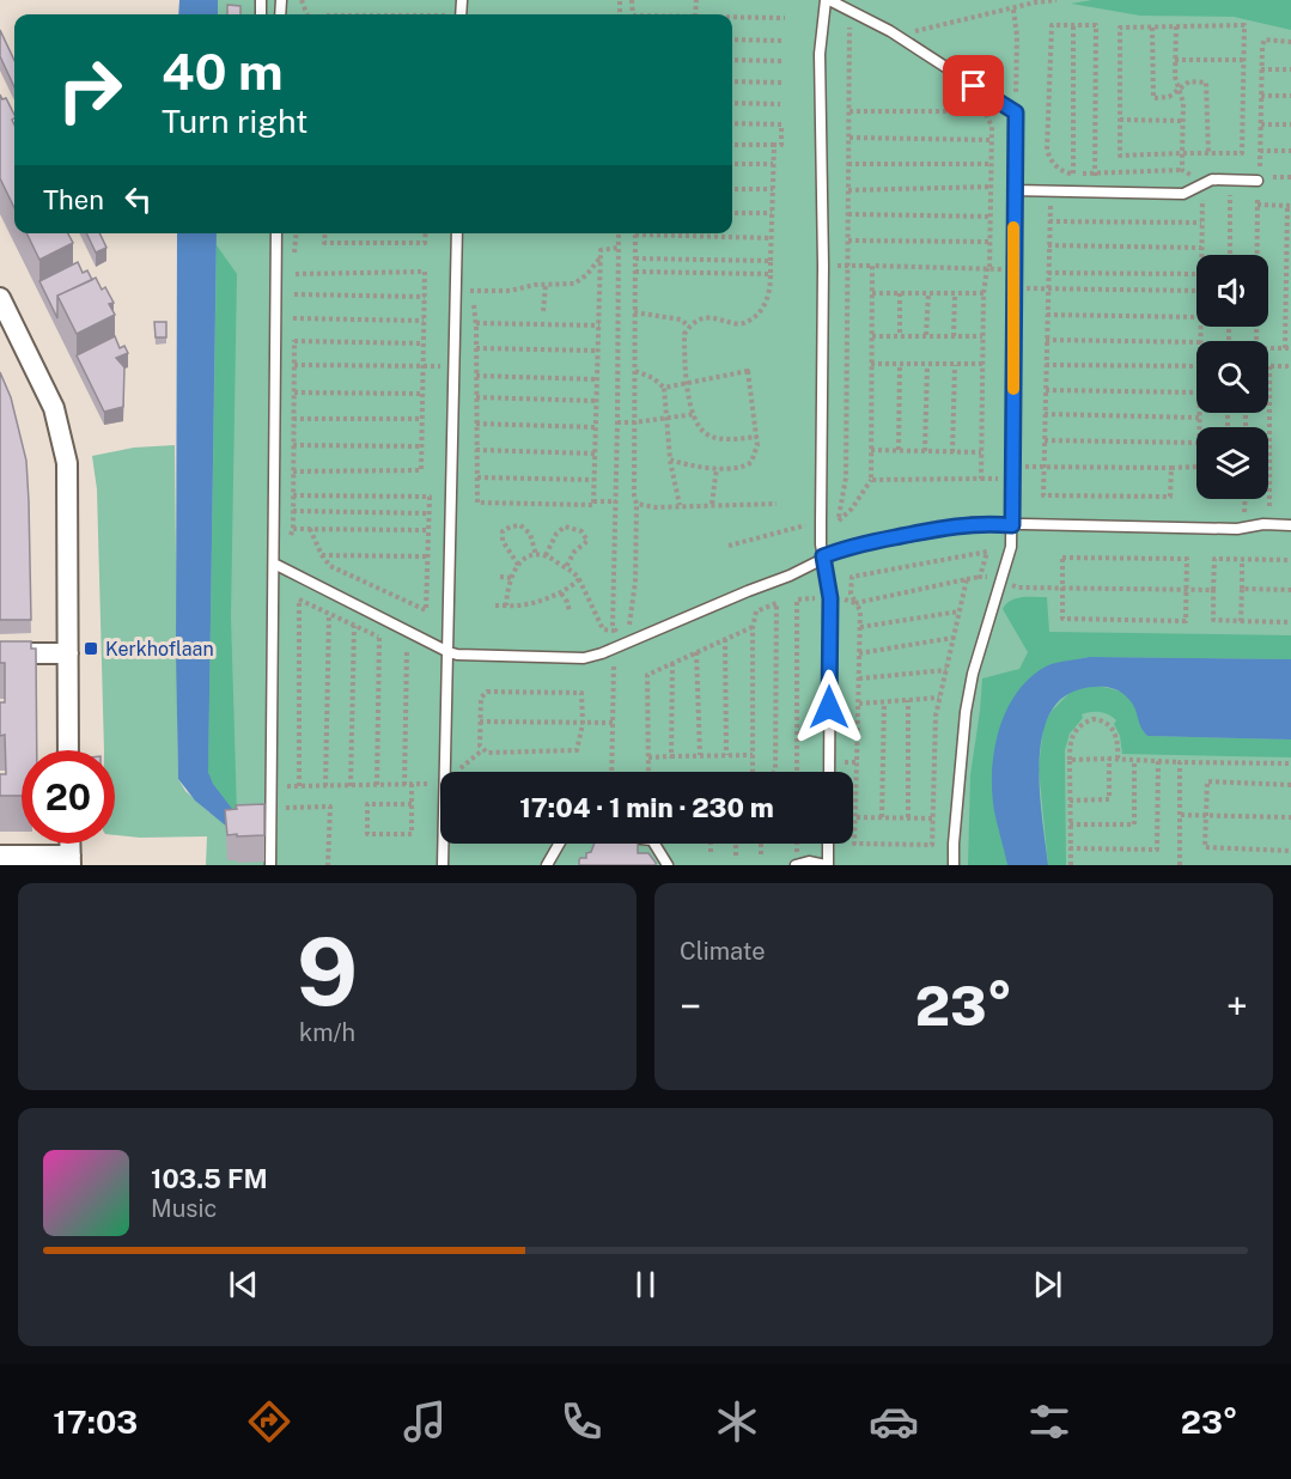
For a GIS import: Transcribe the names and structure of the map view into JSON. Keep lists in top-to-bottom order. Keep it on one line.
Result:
{"places":{"transit":["Kerkhoflaan"]},"page":{"turn":["40 m","Turn right"],"then":"Then","limit":"20","trip":"17:04 · 1 min · 230 m","tile":[["9","km/h"],"Climate"],"heat":["−","23°","+"],"song":["103.5 FM","Music"],"tabs":["17:03","23°"]}}
